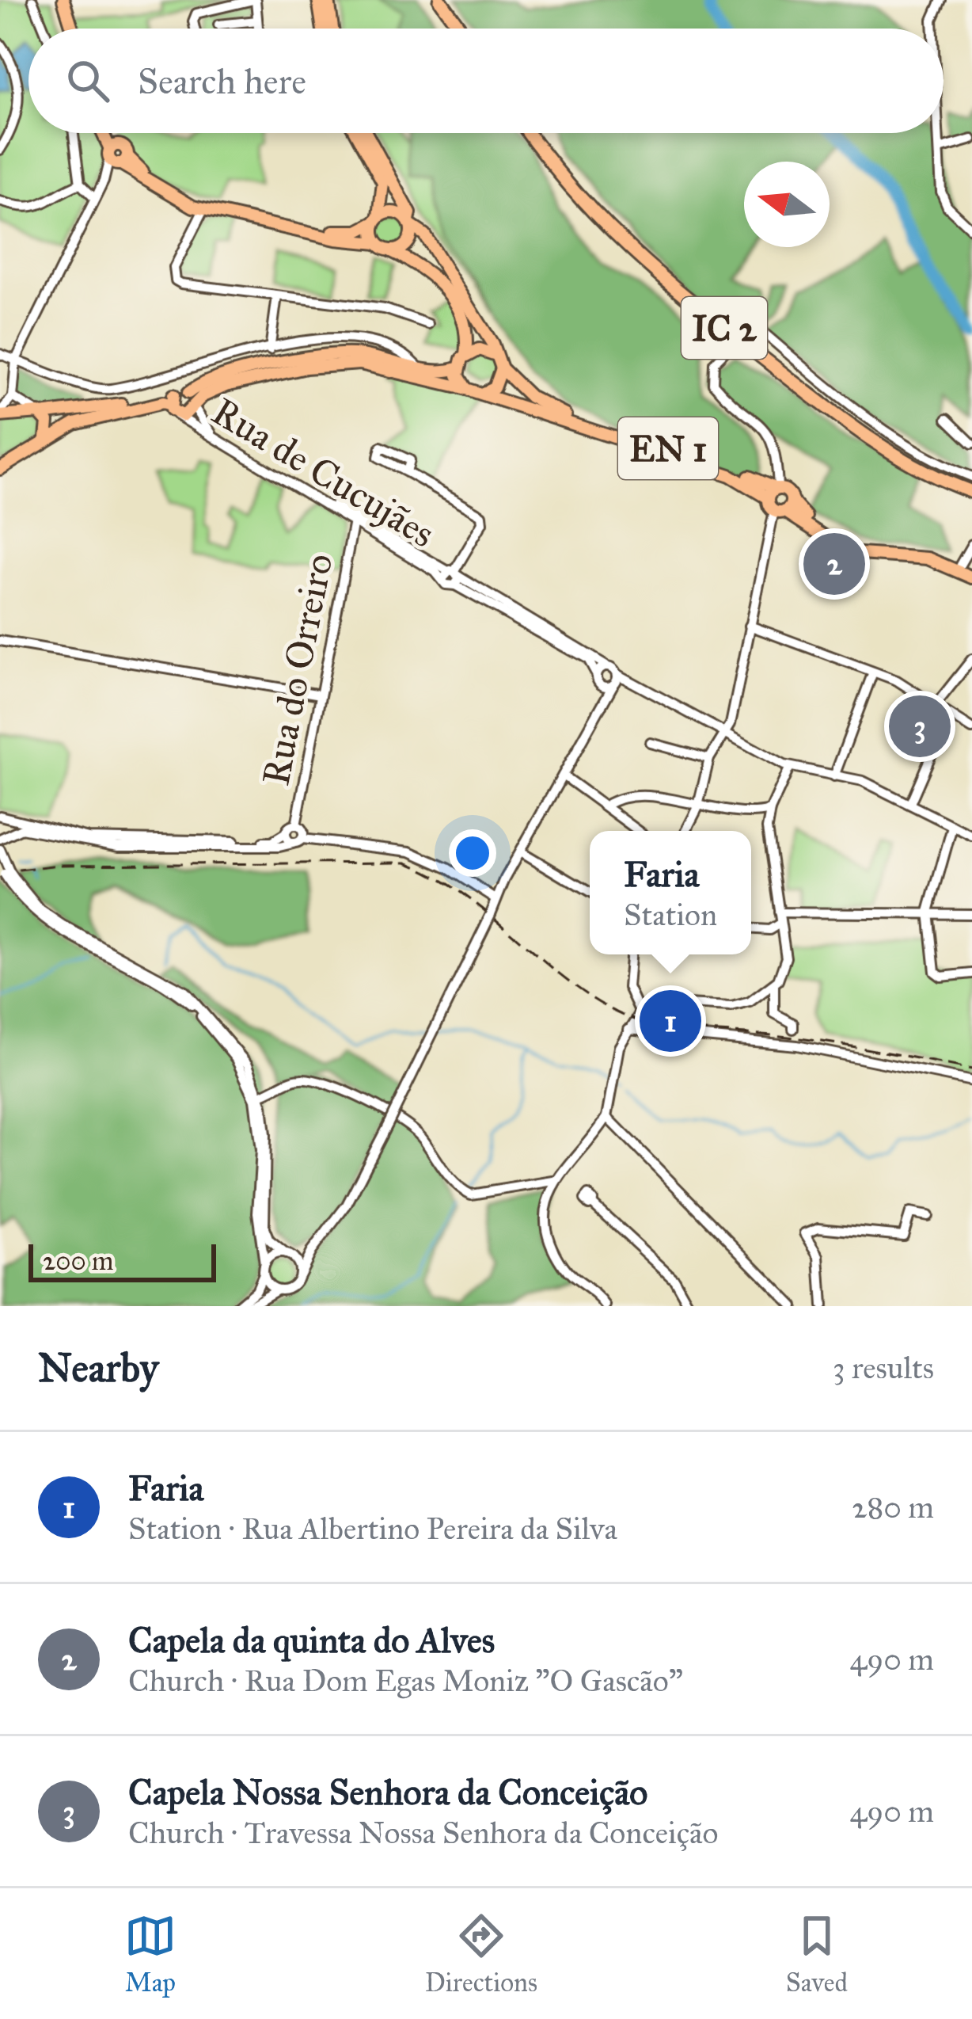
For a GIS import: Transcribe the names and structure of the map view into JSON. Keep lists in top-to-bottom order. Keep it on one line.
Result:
{"streets":{"highway":["IC 2"],"main road":["EN 1"],"street":["Rua de Cucujães","Rua do Orreiro"]},"crossings":[["Rua de Cucujães","Rua do Orreiro"]],"scale_bar":"200 m","north":"left","page":{"search":"Search here","pins":["2","3","1"],"popup":["Faria","Station"],"scale":"200 m","heading":["Nearby","3 results"],"list":[{"mark":"1","name":"Faria","note":"Station · Rua Albertino Pereira da Silva","value":"280 m"},{"mark":"2","name":"Capela da quinta do Alves","note":"Church · Rua Dom Egas Moniz \"O Gascão\"","value":"490 m"},{"mark":"3","name":"Capela Nossa Senhora da Conceição","note":"Church · Travessa Nossa Senhora da Conceição","value":"490 m"}],"nav":["Map","Directions","Saved"]}}
